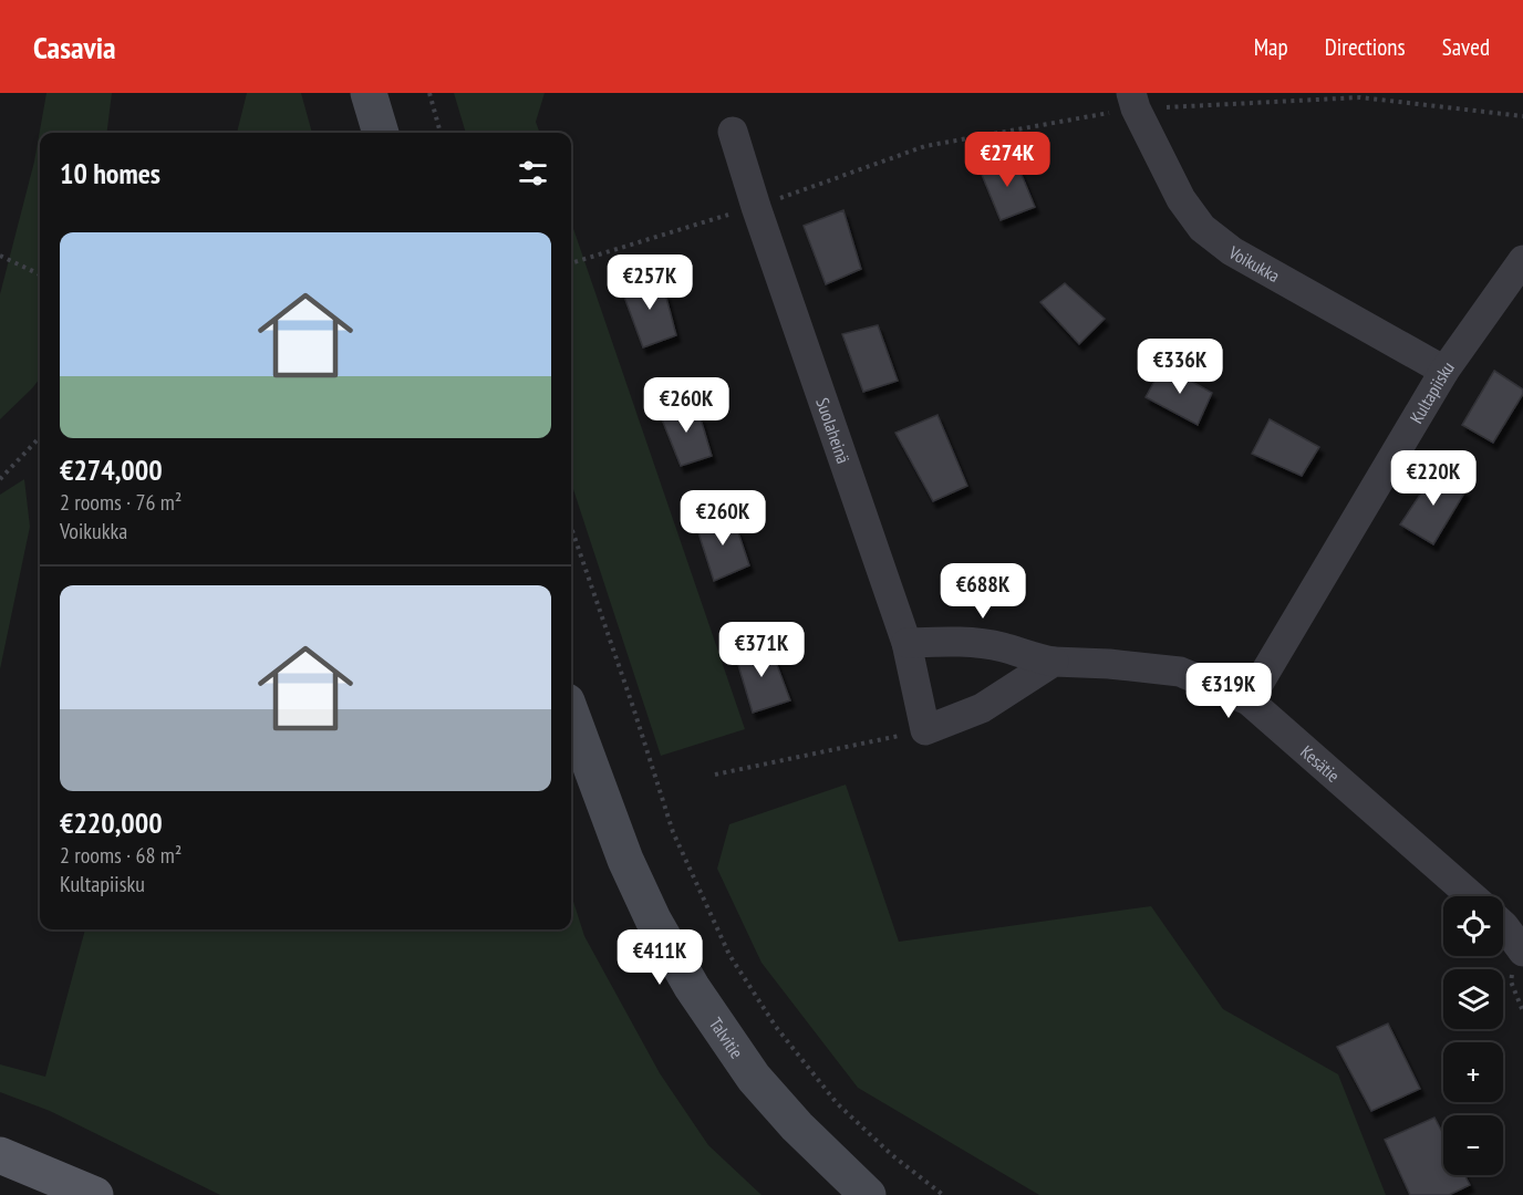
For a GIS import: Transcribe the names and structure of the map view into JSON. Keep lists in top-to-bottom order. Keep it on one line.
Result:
{"streets":{"street":["Voikukka","Kultapiisku","Suolaheinä","Kesätie","Talvitie"]},"crossings":[["Voikukka","Kultapiisku"],["Kultapiisku","Kesätie"],["Suolaheinä","Kesätie"]],"page":{"header":"Casavia","nav":["Map","Directions","Saved"],"price":["€274K","€257K","€336K","€260K","€220K","€260K","€688K","€371K","€319K","€411K"],"heading":"10 homes","list":[{"name":"€274,000","note":"2 rooms · 76 m² · Voikukka"},{"name":"€220,000","note":"2 rooms · 68 m² · Kultapiisku"}],"map_buttons":["+","−"]}}
